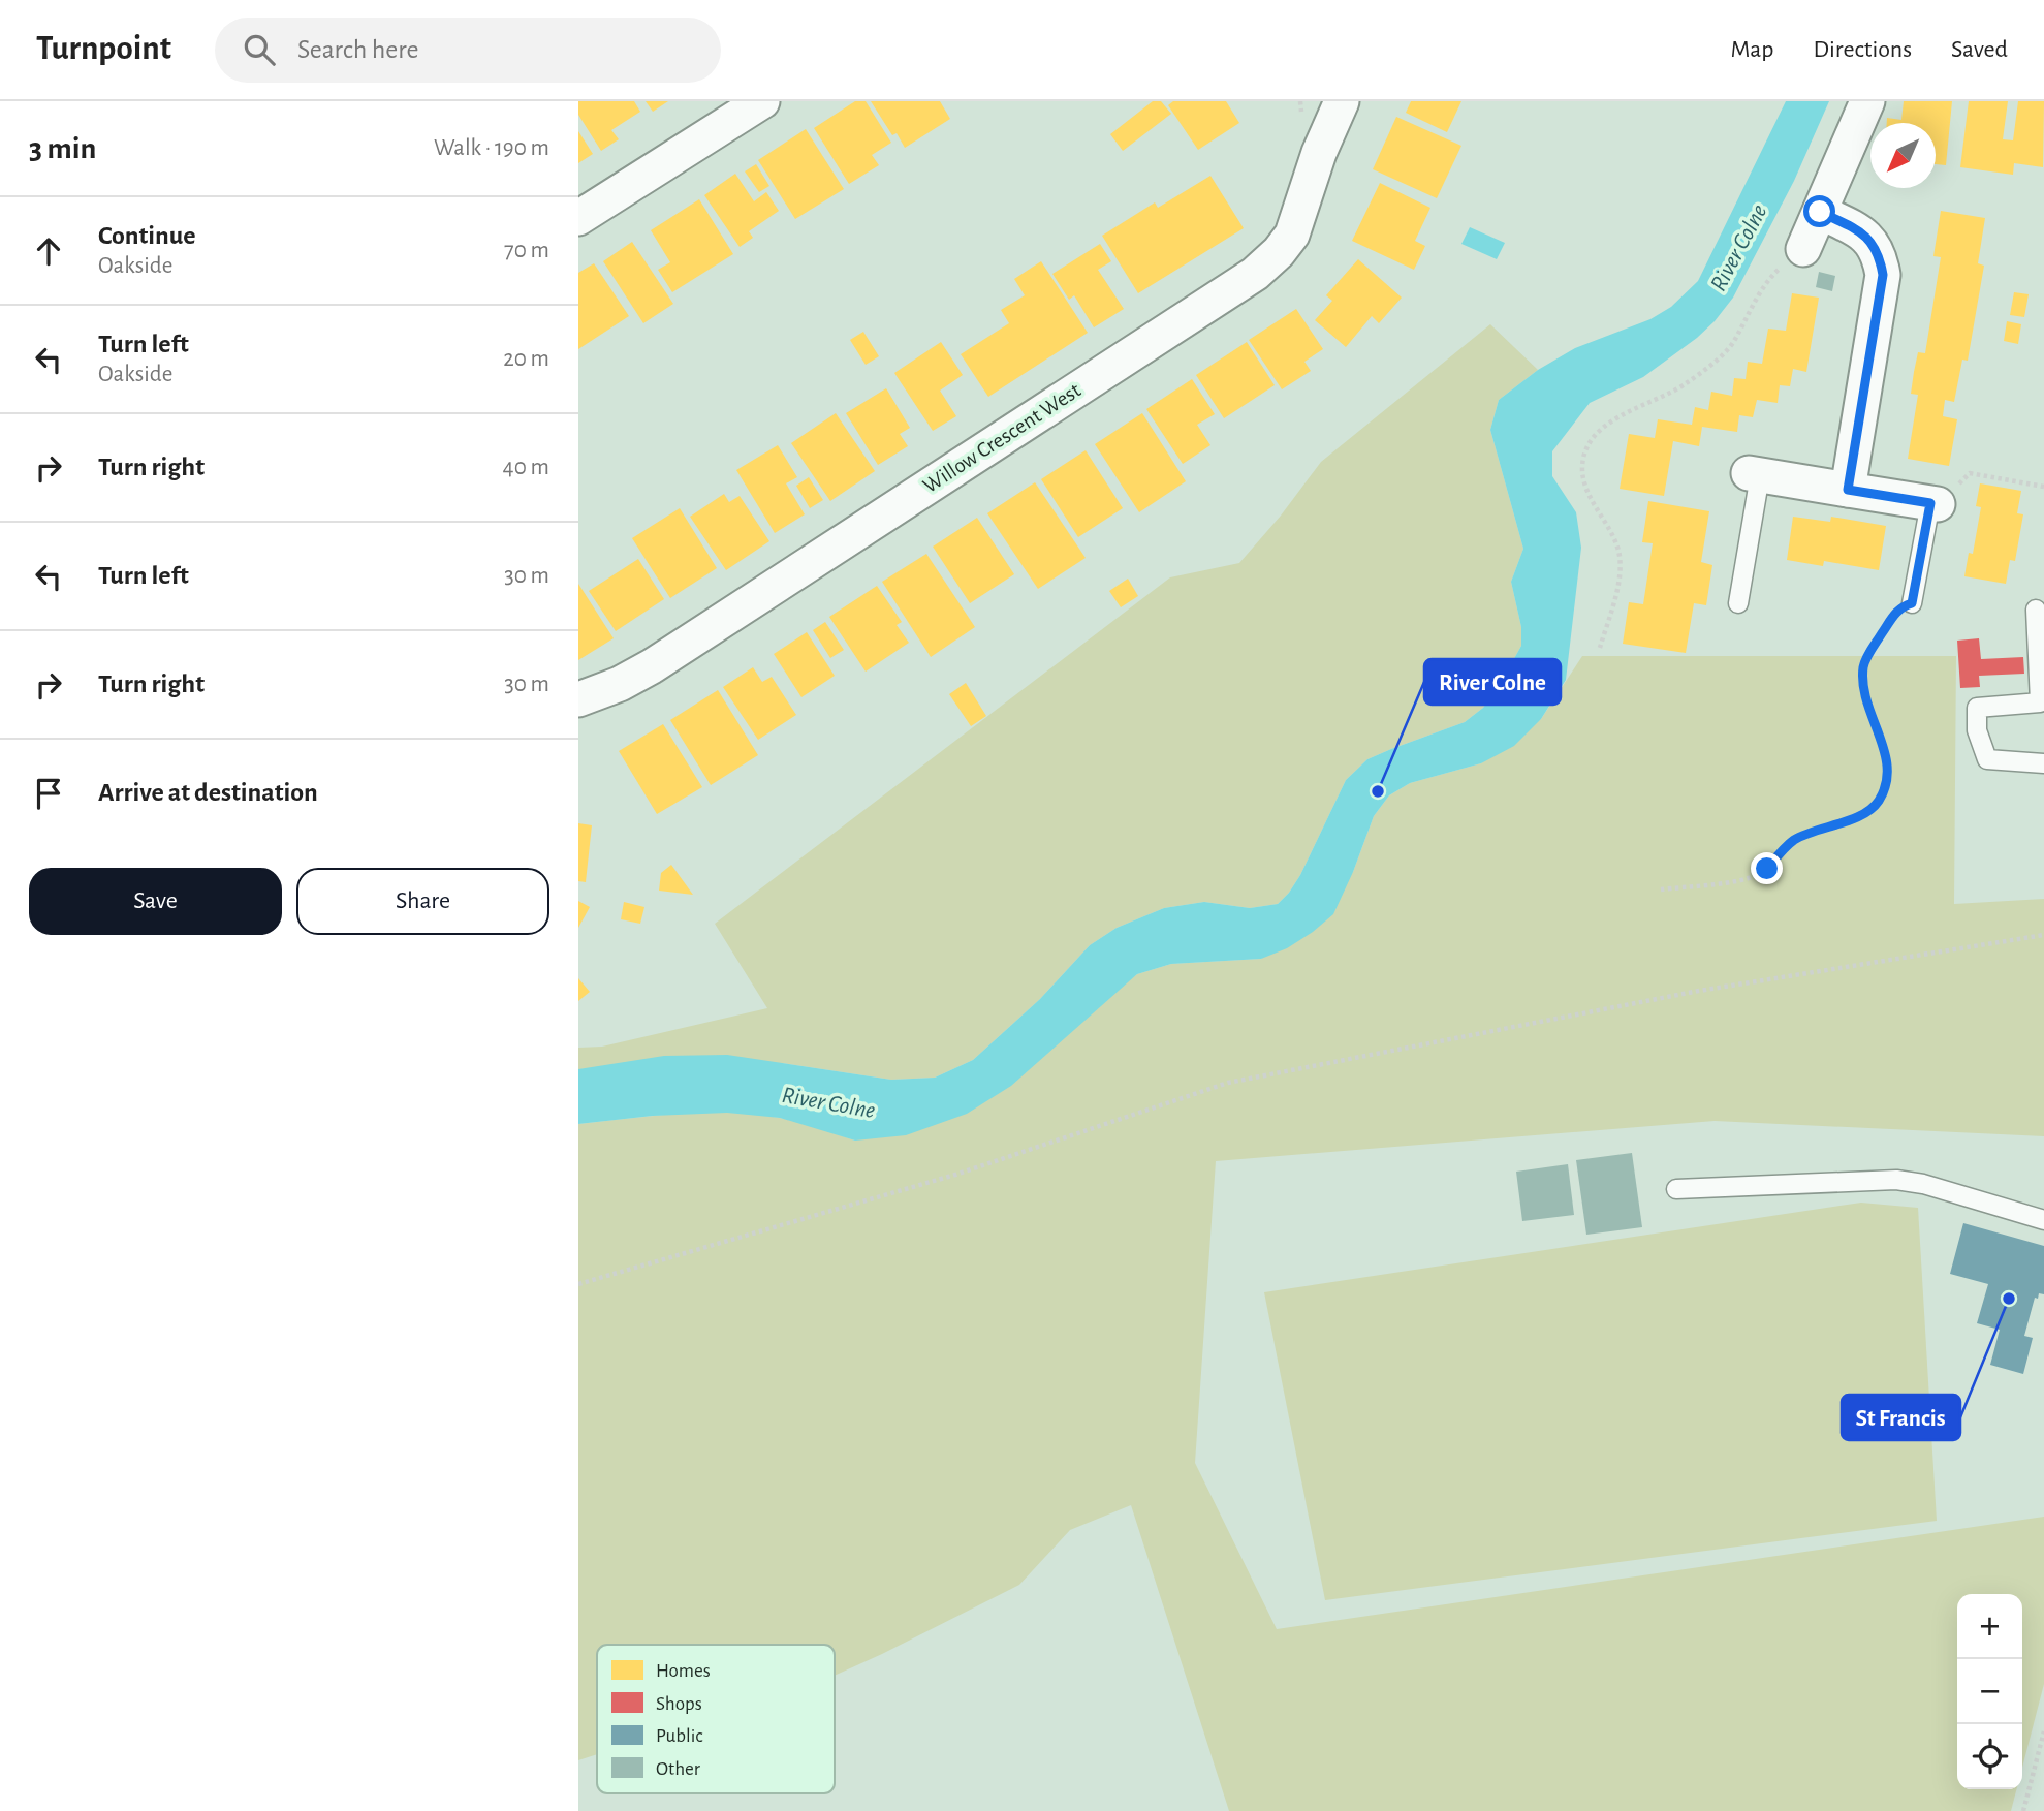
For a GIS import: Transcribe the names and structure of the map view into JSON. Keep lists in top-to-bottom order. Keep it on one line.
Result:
{"streets":{"street":["Willow Crescent West"]},"water":["River Colne"],"places":["River Colne","St Francis"],"legend":["Homes","Shops","Public","Other"],"north":"bottom left","page":{"header":"Turnpoint","search":"Search here","nav":["Map","Directions","Saved"],"heading":["3 min","Walk · 190 m"],"list":[["Continue","Oakside","70 m"],["Turn left","Oakside","20 m"],["Turn right","40 m"],["Turn left","30 m"],["Turn right","30 m"],"Arrive at destination"],"buttons":["Save","Share"],"map_buttons":["+","−"]}}
